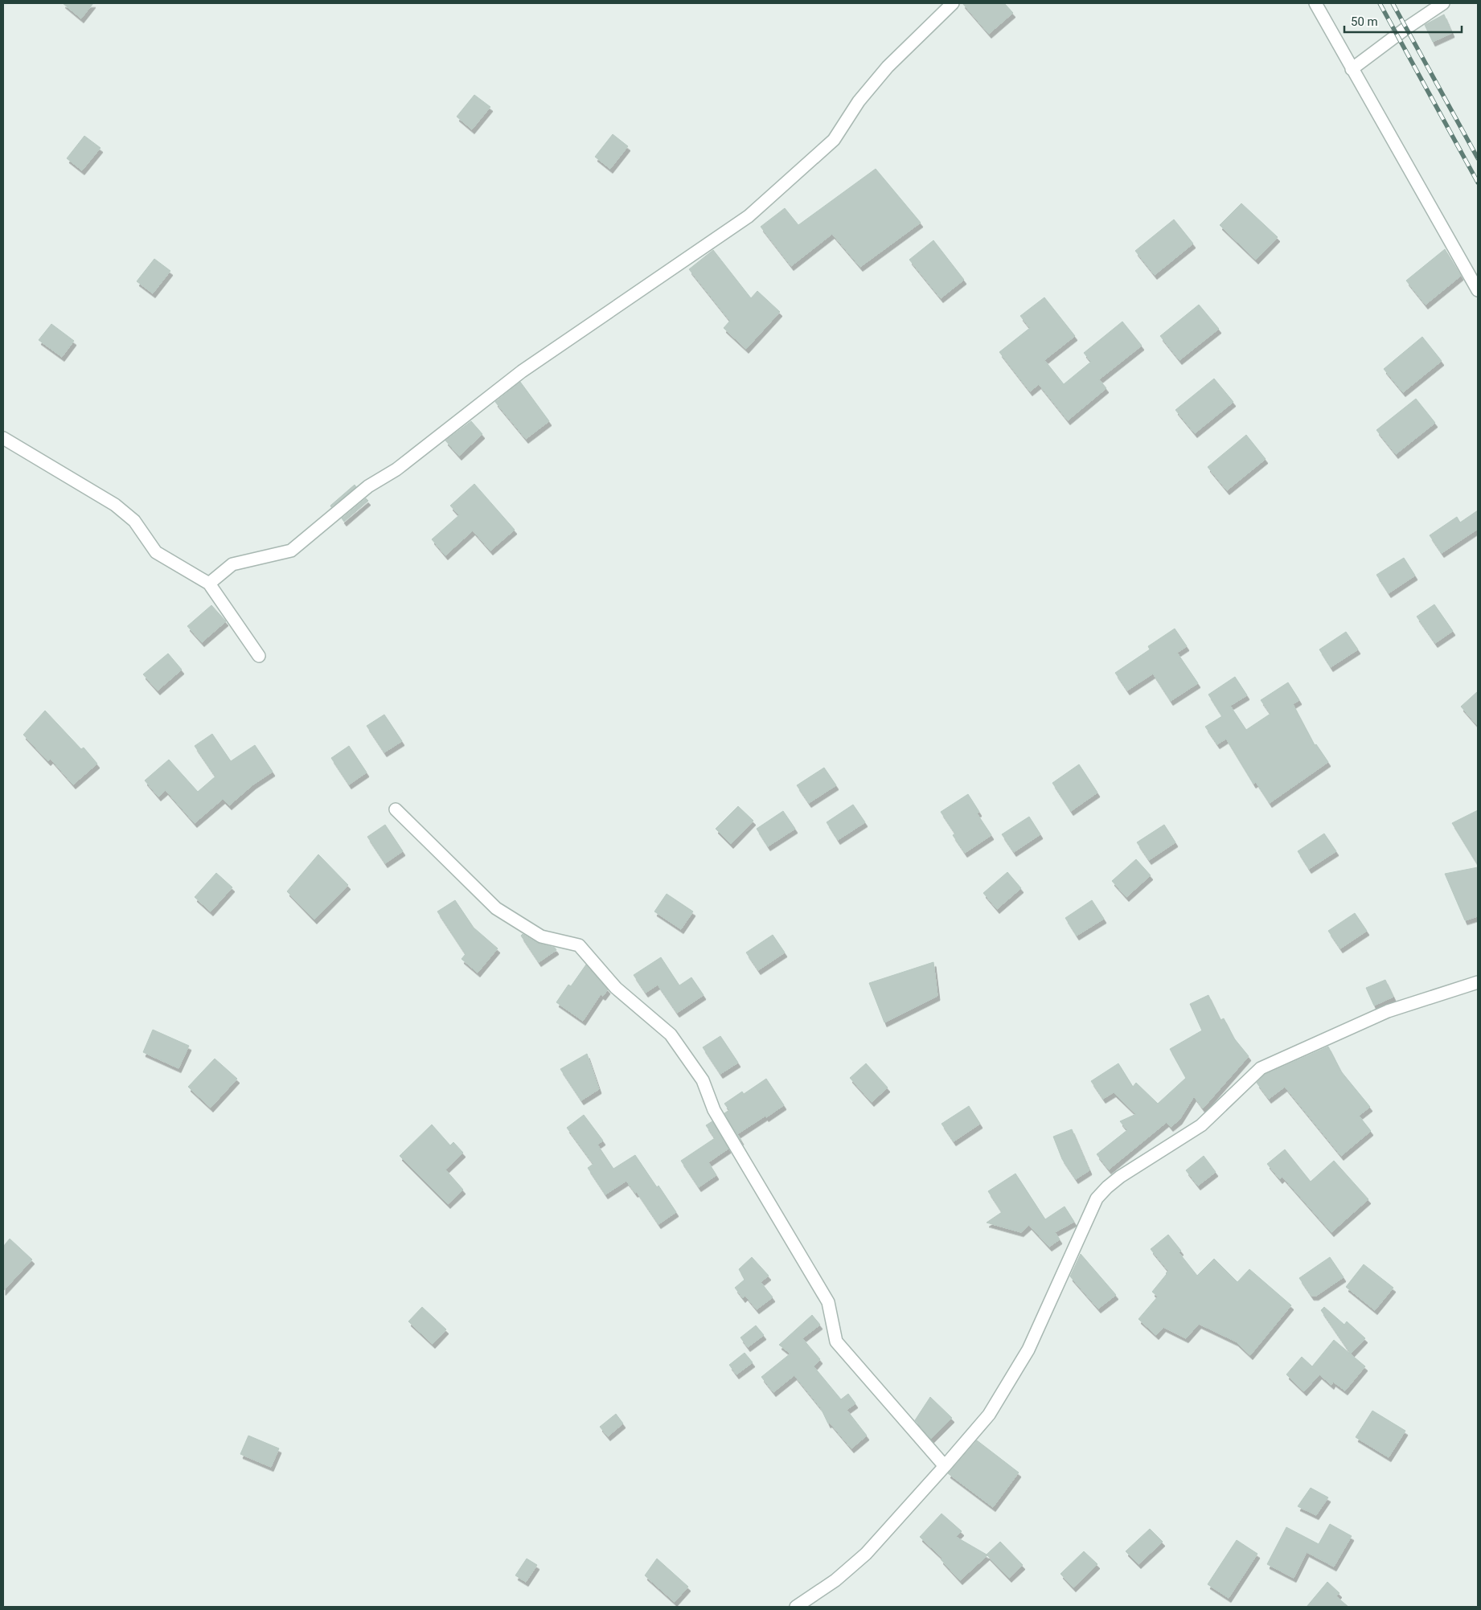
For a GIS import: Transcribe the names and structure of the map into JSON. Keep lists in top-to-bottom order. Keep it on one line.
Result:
{"scale_bar":"50 m"}
